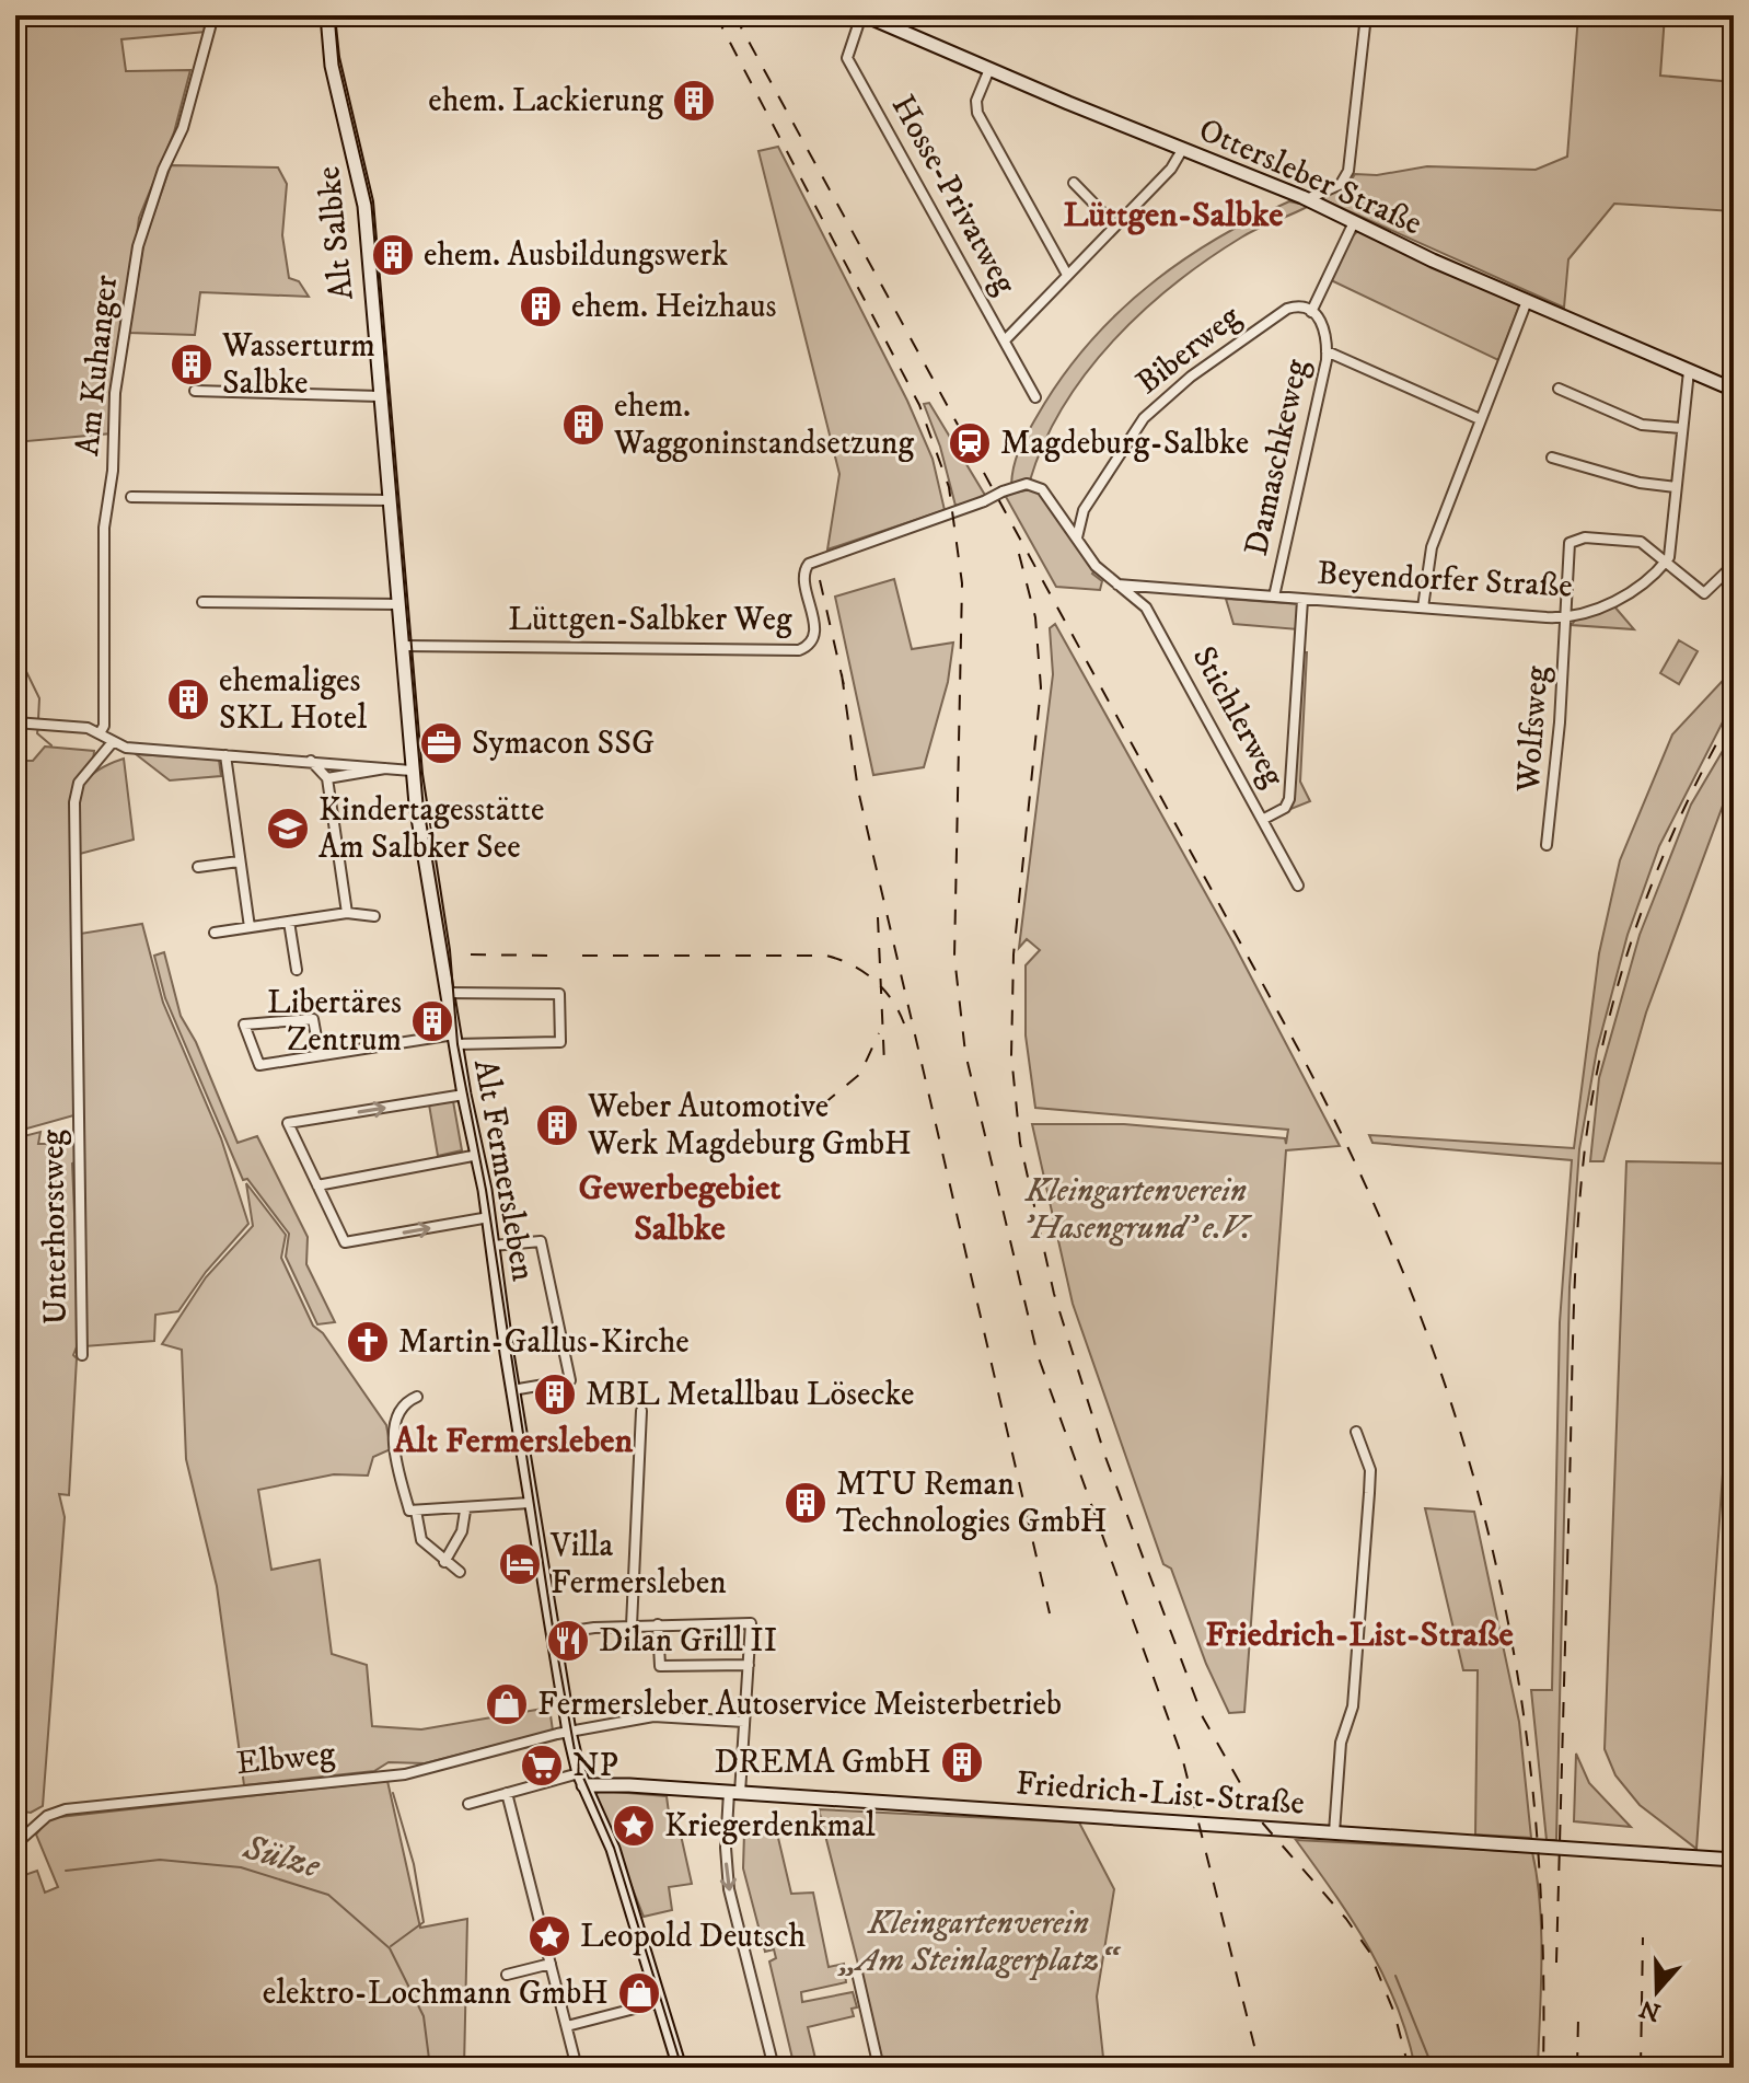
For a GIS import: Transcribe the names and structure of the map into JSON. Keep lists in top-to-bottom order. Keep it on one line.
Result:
{"streets":{"main road":["Ottersleber Straße","Alt Salbke","Alt Fermersleben","Friedrich-List-Straße"],"street":["Hosse-Privatweg","Biberweg","Am Kuhanger","Damaschkeweg","Beyendorfer Straße","Lüttgen-Salbker Weg","Stichlerweg","Wolfsweg","Unterhorstweg","Elbweg"]},"crossings":[["Ottersleber Straße","Hosse-Privatweg"],["Alt Salbke","Lüttgen-Salbker Weg"],["Alt Salbke","Alt Fermersleben"],["Biberweg","Damaschkeweg"],["Biberweg","Lüttgen-Salbker Weg"],["Damaschkeweg","Beyendorfer Straße"],["Beyendorfer Straße","Lüttgen-Salbker Weg"],["Beyendorfer Straße","Stichlerweg"],["Beyendorfer Straße","Wolfsweg"],["Lüttgen-Salbker Weg","Stichlerweg"],["Alt Fermersleben","Elbweg"],["Alt Fermersleben","Friedrich-List-Straße"]],"districts":["Lüttgen-Salbke","Gewerbegebiet Salbke","Alt Fermersleben","Friedrich-List-Straße"],"water":["Sülze"],"parks":["Kleingartenverein 'Hasengrund' e.V.","Kleingartenverein „Am Steinlagerplatz“"],"places":{"building":["ehem. Lackierung","ehem. Ausbildungswerk","ehem. Heizhaus","Wasserturm Salbke","ehem. Waggoninstandsetzung","ehemaliges SKL Hotel","Libertäres Zentrum","Weber Automotive Werk Magdeburg GmbH","MBL Metallbau Lösecke","MTU Reman Technologies GmbH","DREMA GmbH"],"station":["Magdeburg-Salbke"],"office":["Symacon SSG"],"school or university":["Kindertagesstätte Am Salbker See"],"church":["Martin-Gallus-Kirche"],"hotel":["Villa Fermersleben"],"restaurant":["Dilan Grill II"],"shop":["Fermersleber Autoservice Meisterbetrieb","elektro-Lochmann GmbH"],"supermarket":["NP"],"place":["Kriegerdenkmal","Leopold Deutsch"]},"north":"bottom"}
